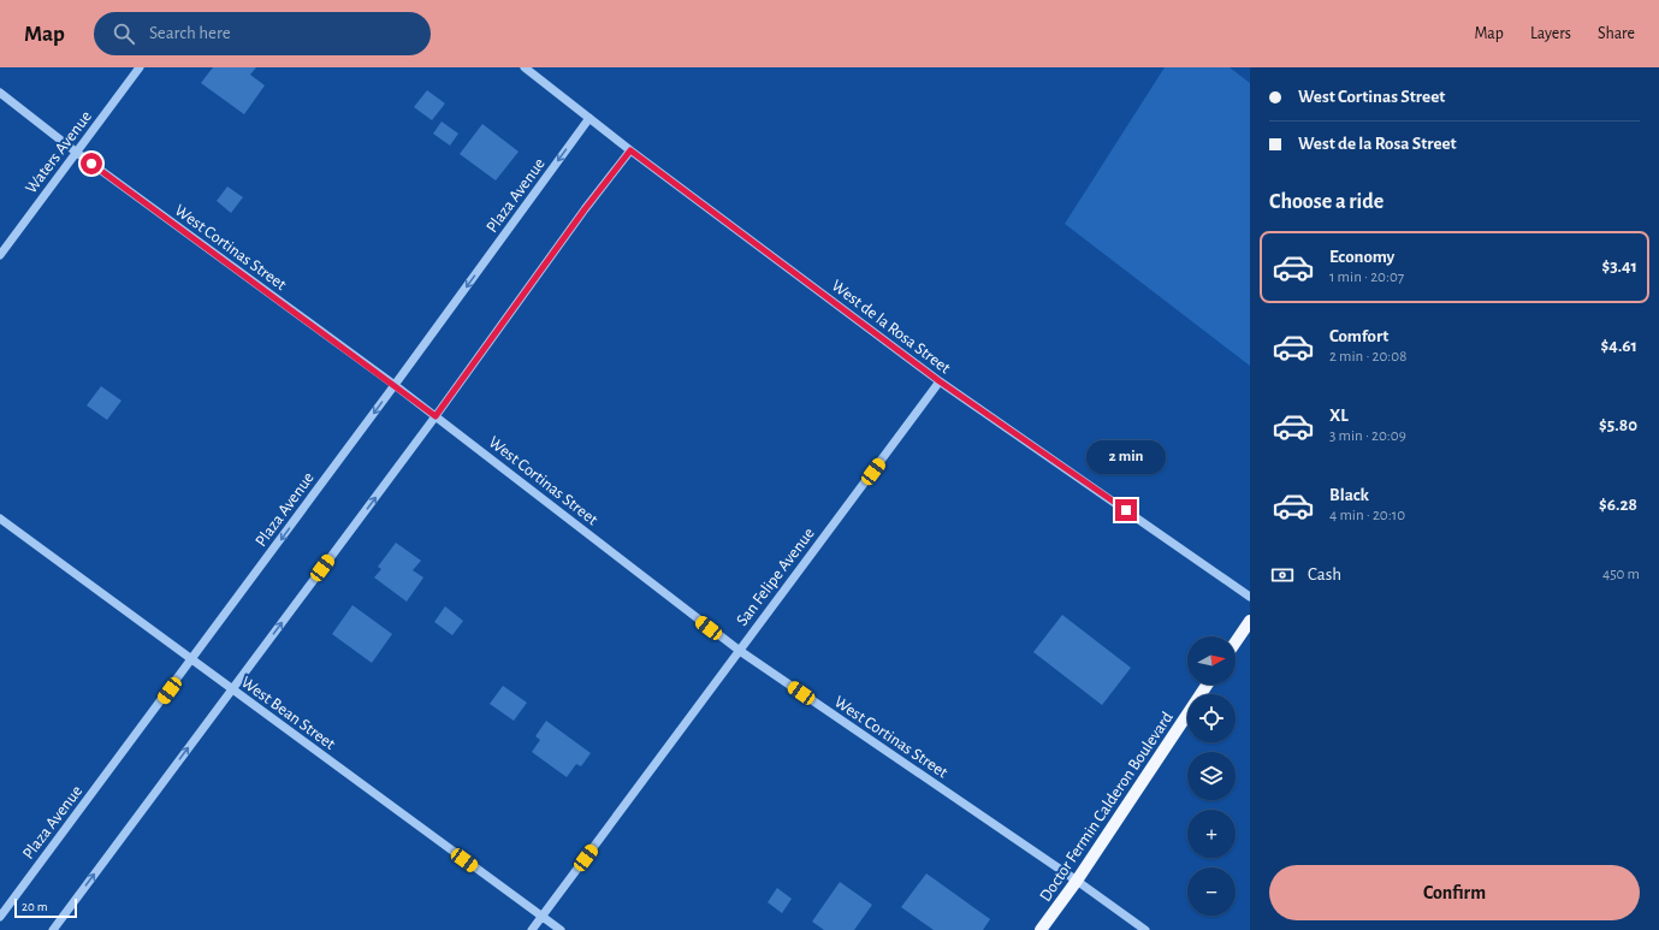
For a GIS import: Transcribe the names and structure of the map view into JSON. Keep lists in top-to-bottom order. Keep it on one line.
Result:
{"streets":{"main road":["Doctor Fermin Calderon Boulevard"],"street":["Waters Avenue","Plaza Avenue","West Cortinas Street","West de la Rosa Street","San Felipe Avenue","West Bean Street"]},"crossings":[["Waters Avenue","West Cortinas Street"],["Plaza Avenue","West Cortinas Street"],["Plaza Avenue","West de la Rosa Street"],["Plaza Avenue","West Bean Street"],["West Cortinas Street","San Felipe Avenue"],["West Cortinas Street","Doctor Fermin Calderon Boulevard"],["West de la Rosa Street","San Felipe Avenue"],["San Felipe Avenue","West Bean Street"]],"scale_bar":"20 m","north":"right","page":{"header":"Map","search":"Search here","nav":["Map","Layers","Share"],"banner":["West Cortinas Street","West de la Rosa Street"],"heading":"Choose a ride","list":[{"name":"Economy","note":"1 min · 20:07","value":"$3.41"},{"name":"Comfort","note":"2 min · 20:08","value":"$4.61"},{"name":"XL","note":"3 min · 20:09","value":"$5.80"},{"name":"Black","note":"4 min · 20:10","value":"$6.28"}],"bubble":"2 min","pay":["Cash","450 m"],"map_buttons":["+","−"],"buttons":"Confirm","scale":"20 m"}}
